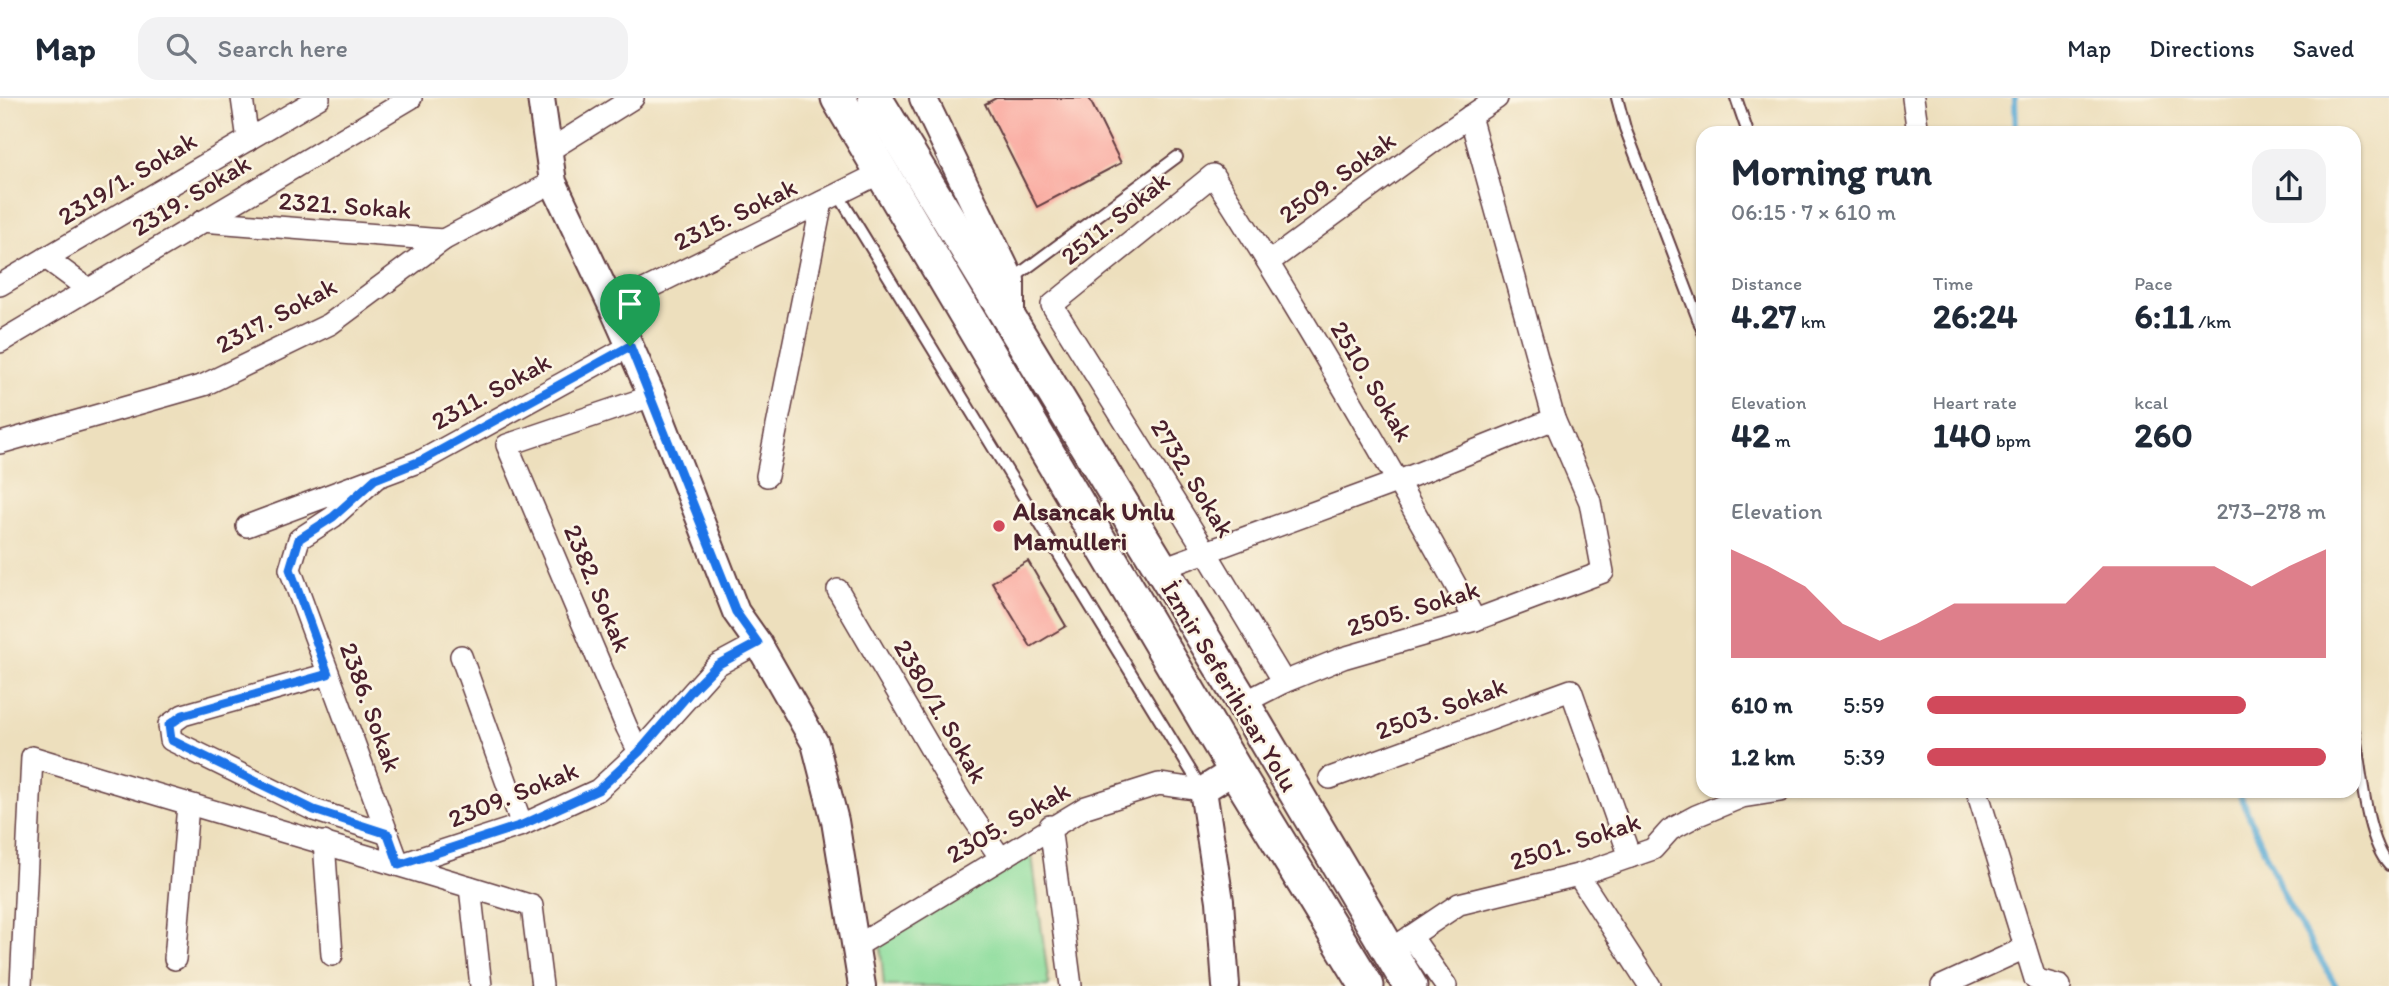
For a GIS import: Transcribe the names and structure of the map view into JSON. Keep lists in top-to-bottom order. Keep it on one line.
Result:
{"streets":{"main road":["İzmir Seferihisar Yolu"],"street":["2509. Sokak","2319/1. Sokak","2319. Sokak","2321. Sokak","2315. Sokak","2511. Sokak","2317. Sokak","2510. Sokak","2311. Sokak","2732. Sokak","2382. Sokak","2505. Sokak","2386. Sokak","2503. Sokak","2380/1. Sokak","2309. Sokak","2305. Sokak","2501. Sokak"]},"crossings":[["2509. Sokak","2510. Sokak"],["2319. Sokak","2321. Sokak"],["2321. Sokak","2317. Sokak"],["2315. Sokak","İzmir Seferihisar Yolu"],["2511. Sokak","2510. Sokak"],["2511. Sokak","2732. Sokak"],["2510. Sokak","2505. Sokak"],["2311. Sokak","2382. Sokak"],["2311. Sokak","2386. Sokak"],["2732. Sokak","2505. Sokak"],["2382. Sokak","2309. Sokak"],["2505. Sokak","İzmir Seferihisar Yolu"],["İzmir Seferihisar Yolu","2501. Sokak"],["2386. Sokak","2309. Sokak"],["2503. Sokak","2501. Sokak"],["2380/1. Sokak","2305. Sokak"]],"places":["Alsancak Unlu Mamulleri"],"page":{"header":"Map","search":"Search here","nav":["Map","Directions","Saved"],"heading":["Morning run","06:15 · 7 × 610 m"],"stats":[["Distance","4.27 km"],["Time","26:24"],["Pace","6:11 /km"],["Elevation","42 m"],["Heart rate","140 bpm"],["kcal","260"]],"chart":["Elevation","273–278 m"],"list":[{"name":"610 m","note":"5:59"},{"name":"1.2 km","note":"5:39"}]}}
